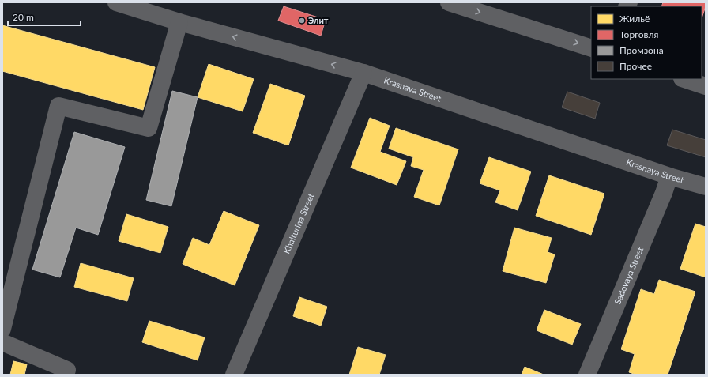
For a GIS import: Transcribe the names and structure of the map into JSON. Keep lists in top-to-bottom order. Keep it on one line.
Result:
{"streets":{"street":["Krasnaya Street","Khalturina Street","Sadovaya Street"]},"crossings":[["Krasnaya Street","Khalturina Street"],["Krasnaya Street","Sadovaya Street"]],"places":["Элит"],"legend":["Жильё","Торговля","Промзона","Прочее"],"scale_bar":"20 m"}
